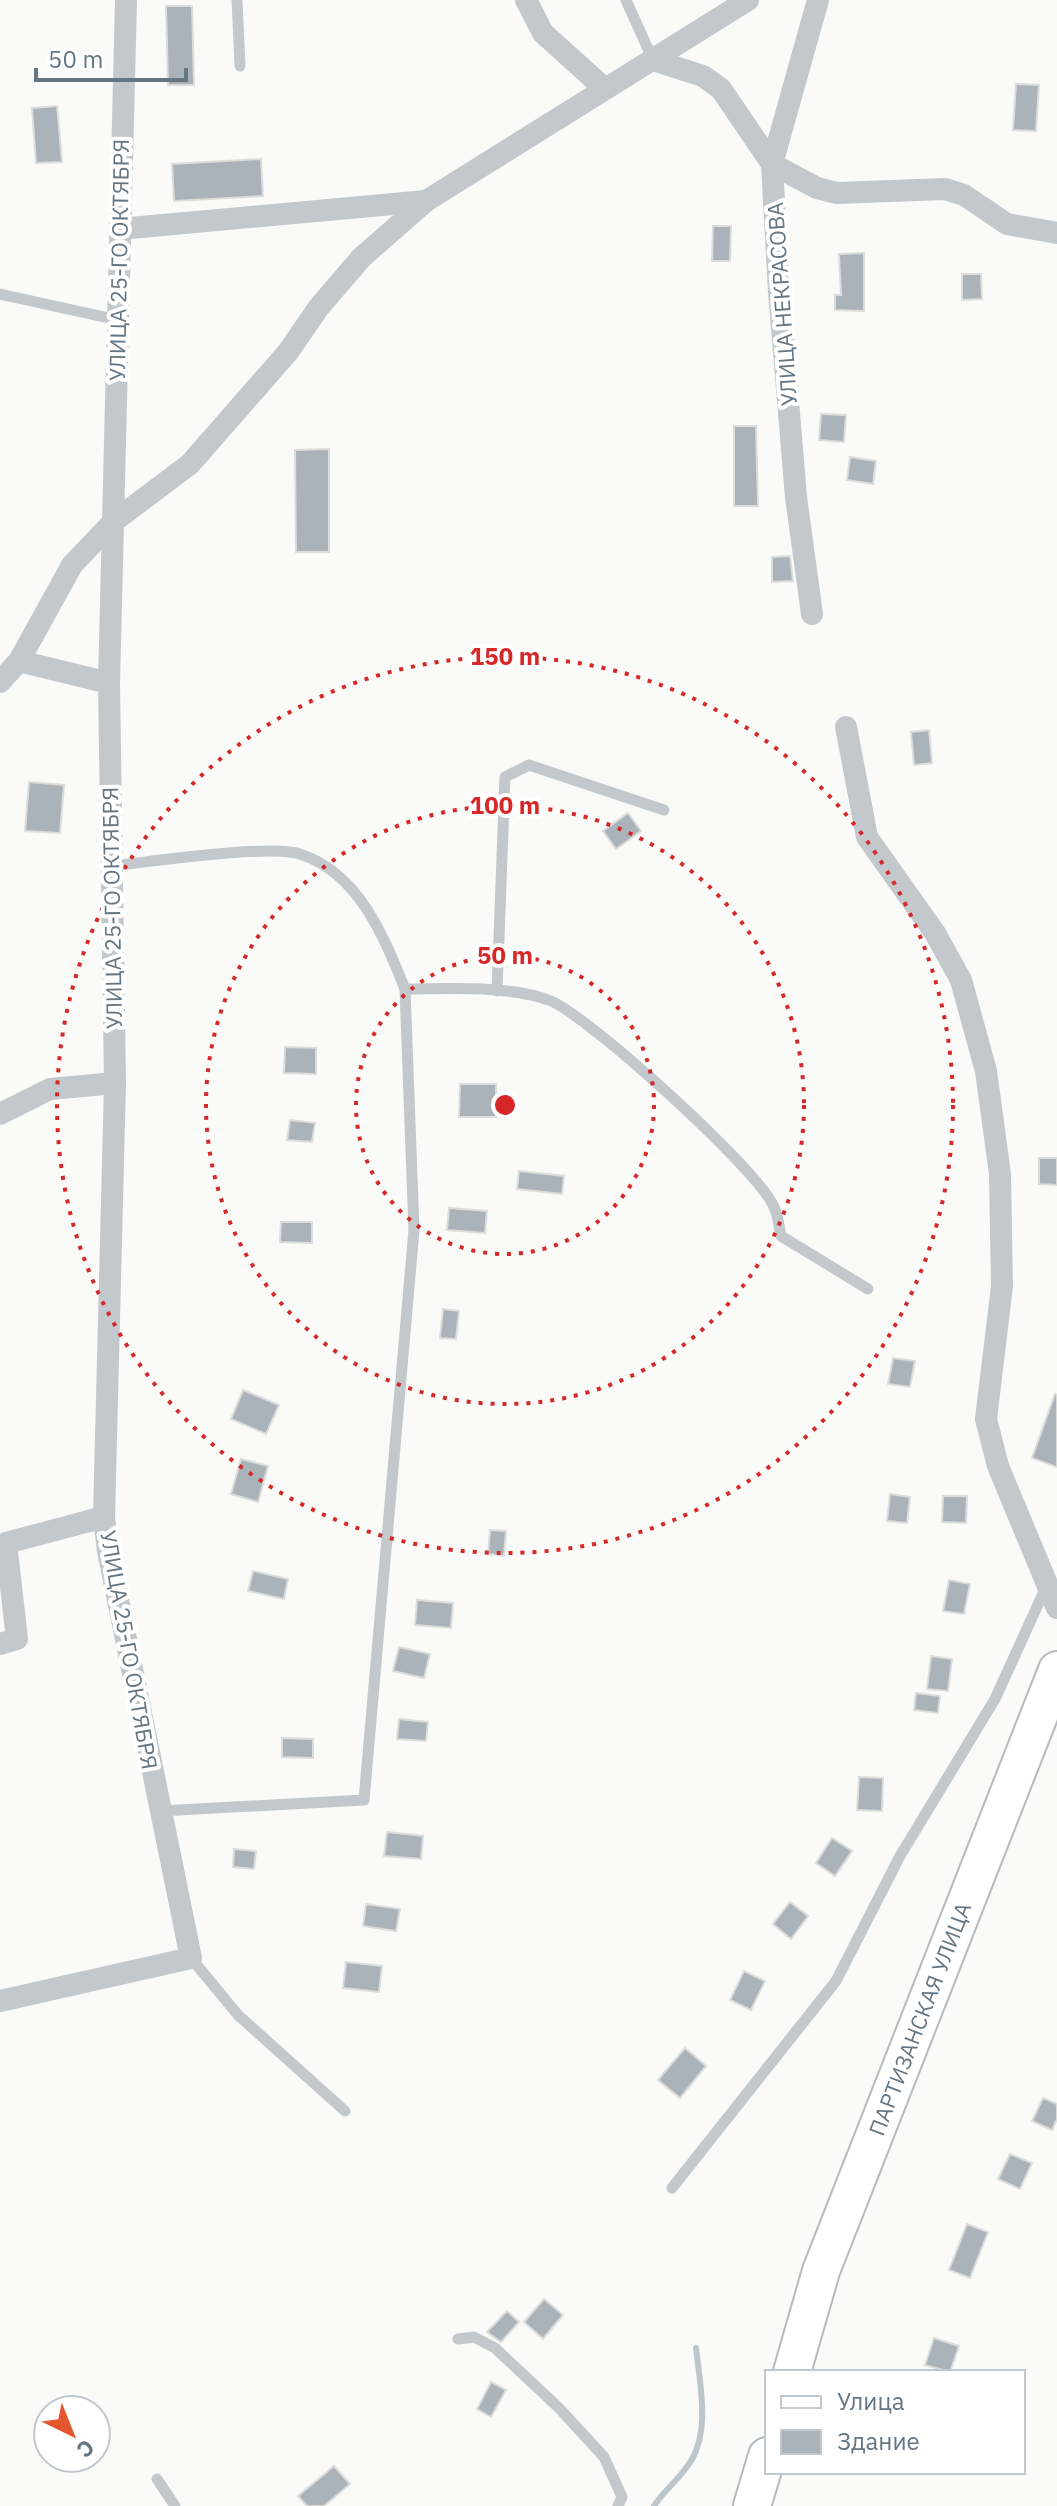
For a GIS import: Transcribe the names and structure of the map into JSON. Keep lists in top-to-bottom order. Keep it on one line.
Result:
{"streets":{"main road":["ПАРТИЗАНСКАЯ УЛИЦА"],"street":["УЛИЦА 25-ГО ОКТЯБРЯ","УЛИЦА НЕКРАСОВА"]},"legend":["Улица","Здание"],"scale_bar":"50 m","north":"bottom right","rings":["150 m","100 m","50 m"]}
